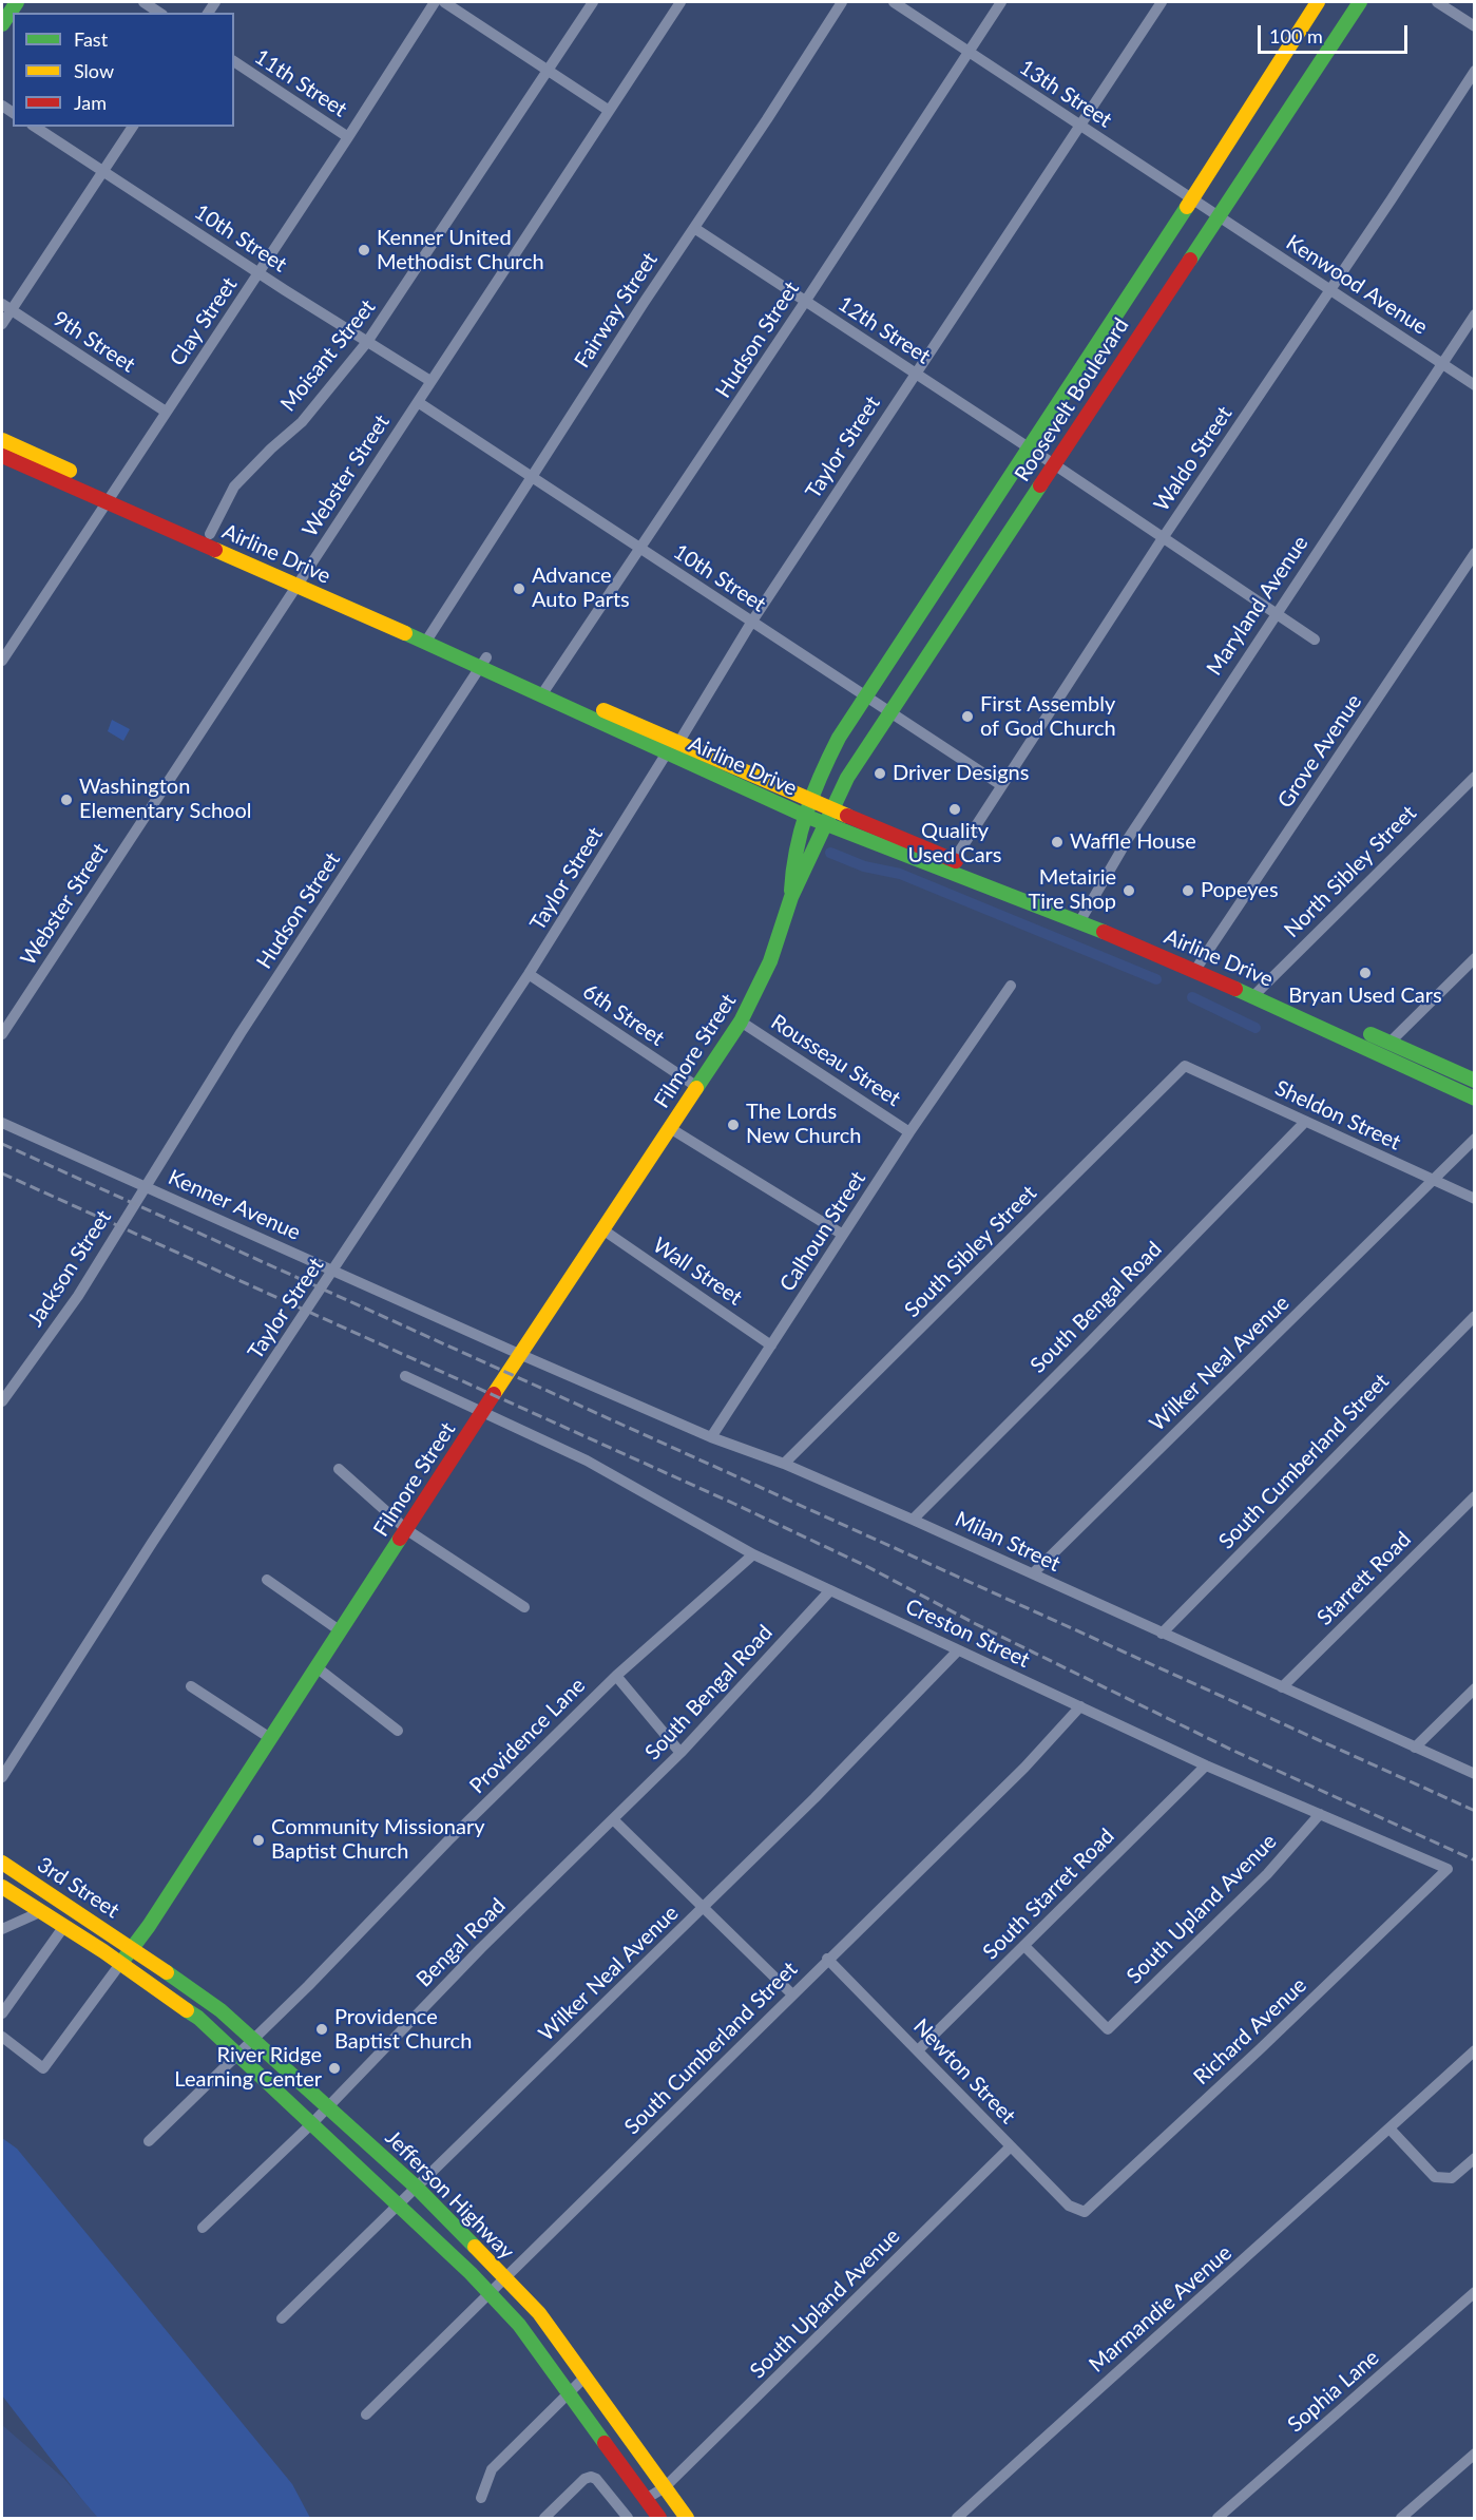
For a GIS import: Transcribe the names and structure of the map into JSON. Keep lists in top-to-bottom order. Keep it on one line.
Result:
{"streets":{"main road":["Roosevelt Boulevard","Airline Drive","Filmore Street","3rd Street","Jefferson Highway"],"street":["11th Street","13th Street","10th Street","Kenwood Avenue","Fairway Street","Clay Street","12th Street","Hudson Street","9th Street","Moisant Street","Taylor Street","Waldo Street","Webster Street","Maryland Avenue","Grove Avenue","North Sibley Street","6th Street","Rousseau Street","Sheldon Street","Kenner Avenue","Calhoun Street","South Sibley Street","Jackson Street","Wall Street","South Bengal Road","Wilker Neal Avenue","South Cumberland Street","Milan Street","Starrett Road","Creston Street","Providence Lane","South Starret Road","South Upland Avenue","Bengal Road","Richard Avenue","Newton Street","Marmandie Avenue","Sophia Lane"]},"crossings":[["11th Street","Clay Street"],["13th Street","Kenwood Avenue"],["13th Street","Hudson Street"],["13th Street","Roosevelt Boulevard"],["13th Street","Taylor Street"],["10th Street","Fairway Street"],["10th Street","Clay Street"],["10th Street","Hudson Street"],["10th Street","Moisant Street"],["10th Street","Roosevelt Boulevard"],["10th Street","Taylor Street"],["10th Street","Waldo Street"],["10th Street","Webster Street"],["Kenwood Avenue","Roosevelt Boulevard"],["Kenwood Avenue","Waldo Street"],["Kenwood Avenue","Maryland Avenue"],["Fairway Street","12th Street"],["Fairway Street","Airline Drive"],["Clay Street","9th Street"],["Clay Street","Airline Drive"],["12th Street","Hudson Street"],["12th Street","Roosevelt Boulevard"],["12th Street","Taylor Street"],["12th Street","Waldo Street"],["12th Street","Maryland Avenue"],["Hudson Street","Airline Drive"],["Hudson Street","Kenner Avenue"],["Hudson Street","Jackson Street"],["Moisant Street","Airline Drive"],["Roosevelt Boulevard","Airline Drive"],["Roosevelt Boulevard","Filmore Street"],["Taylor Street","Airline Drive"],["Taylor Street","6th Street"],["Taylor Street","Kenner Avenue"],["Waldo Street","Airline Drive"],["Webster Street","Airline Drive"],["Airline Drive","Maryland Avenue"],["Airline Drive","Grove Avenue"],["Airline Drive","North Sibley Street"],["Airline Drive","Filmore Street"],["6th Street","Filmore Street"],["Filmore Street","Rousseau Street"],["Filmore Street","Kenner Avenue"],["Filmore Street","Wall Street"],["Filmore Street","Milan Street"],["Filmore Street","Creston Street"],["Filmore Street","3rd Street"],["Filmore Street","Jefferson Highway"],["Rousseau Street","Calhoun Street"],["Sheldon Street","South Sibley Street"],["Sheldon Street","South Bengal Road"],["Sheldon Street","Wilker Neal Avenue"],["Kenner Avenue","Jackson Street"],["Kenner Avenue","Milan Street"],["Calhoun Street","Wall Street"],["Calhoun Street","Milan Street"],["South Sibley Street","Milan Street"],["South Bengal Road","Milan Street"],["South Bengal Road","Creston Street"],["South Bengal Road","Bengal Road"],["Wilker Neal Avenue","Milan Street"],["Wilker Neal Avenue","Creston Street"],["Wilker Neal Avenue","Jefferson Highway"],["South Cumberland Street","Milan Street"],["South Cumberland Street","Creston Street"],["South Cumberland Street","Newton Street"],["South Cumberland Street","Jefferson Highway"],["Milan Street","Starrett Road"],["Creston Street","Providence Lane"],["Creston Street","South Starret Road"],["Creston Street","South Upland Avenue"],["Creston Street","Richard Avenue"],["Providence Lane","Jefferson Highway"],["3rd Street","Jefferson Highway"],["South Starret Road","South Upland Avenue"],["South Starret Road","Newton Street"],["South Upland Avenue","Newton Street"],["South Upland Avenue","Jefferson Highway"],["Bengal Road","Jefferson Highway"],["Richard Avenue","Newton Street"]],"places":["Kenner United Methodist Church","Advance Auto Parts","First Assembly of God Church","Driver Designs","Washington Elementary School","Quality Used Cars","Waffle House","Metairie Tire Shop","Popeyes","Bryan Used Cars","The Lords New Church","Community Missionary Baptist Church","Providence Baptist Church","River Ridge Learning Center"],"legend":["Fast","Slow","Jam"],"scale_bar":"100 m"}
